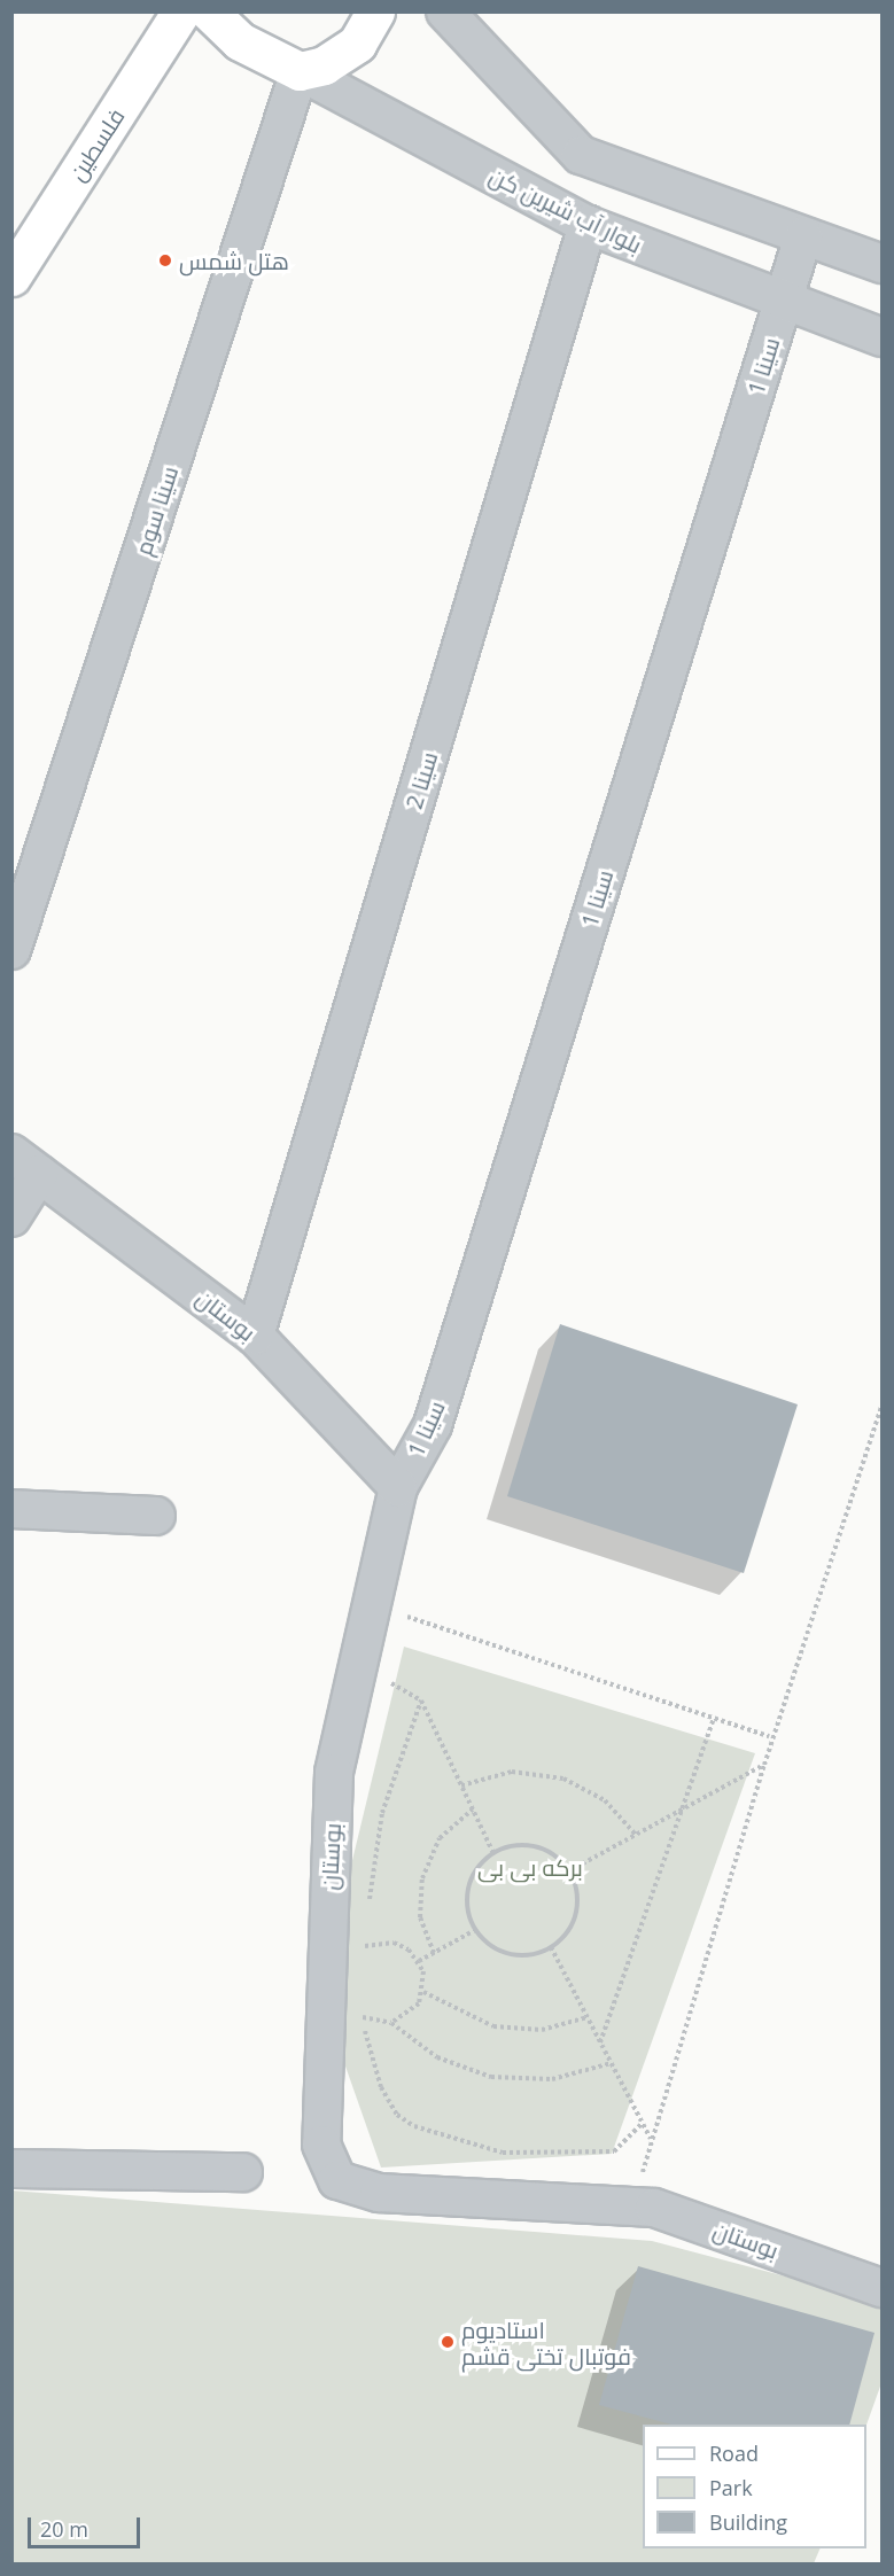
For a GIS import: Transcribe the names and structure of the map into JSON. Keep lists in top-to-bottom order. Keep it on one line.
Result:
{"streets":{"main road":["فلسطین"],"street":["بلوار آب شیرین کن","سینا 1","سینا سوم","سینا 2","بوستان"]},"crossings":[["بلوار آب شیرین کن","سینا 1"],["بلوار آب شیرین کن","سینا سوم"],["بلوار آب شیرین کن","سینا 2"],["سینا 1","بوستان"],["سینا 2","بوستان"]],"parks":["برکه بی بی"],"places":["هتل شمس","استادیوم فوتبال تختی قشم"],"legend":["Road","Park","Building"],"scale_bar":"20 m"}
